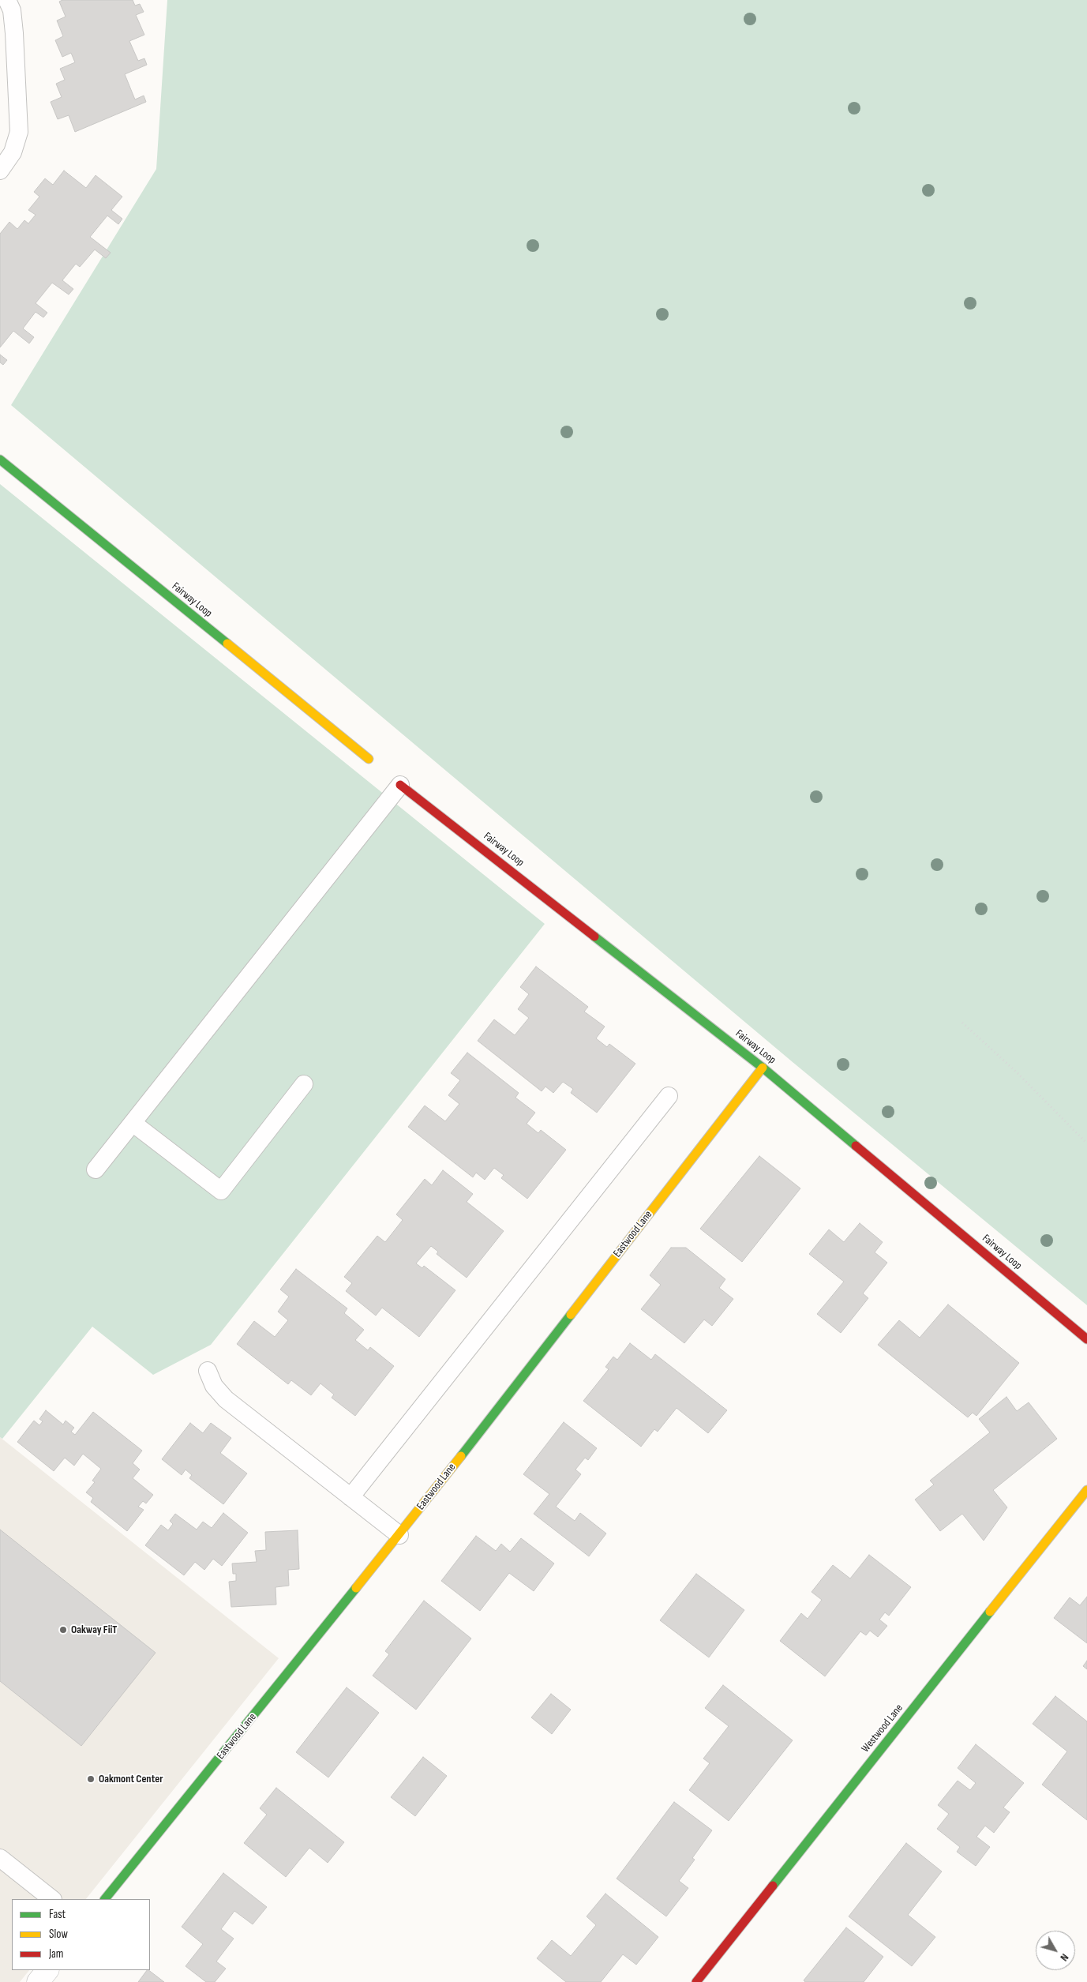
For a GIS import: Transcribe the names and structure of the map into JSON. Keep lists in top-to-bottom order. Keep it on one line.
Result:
{"streets":{"street":["Fairway Loop","Eastwood Lane","Westwood Lane"]},"crossings":[["Fairway Loop","Eastwood Lane"]],"places":["Oakway FiiT","Oakmont Center"],"legend":["Fast","Slow","Jam"],"north":"bottom right"}
